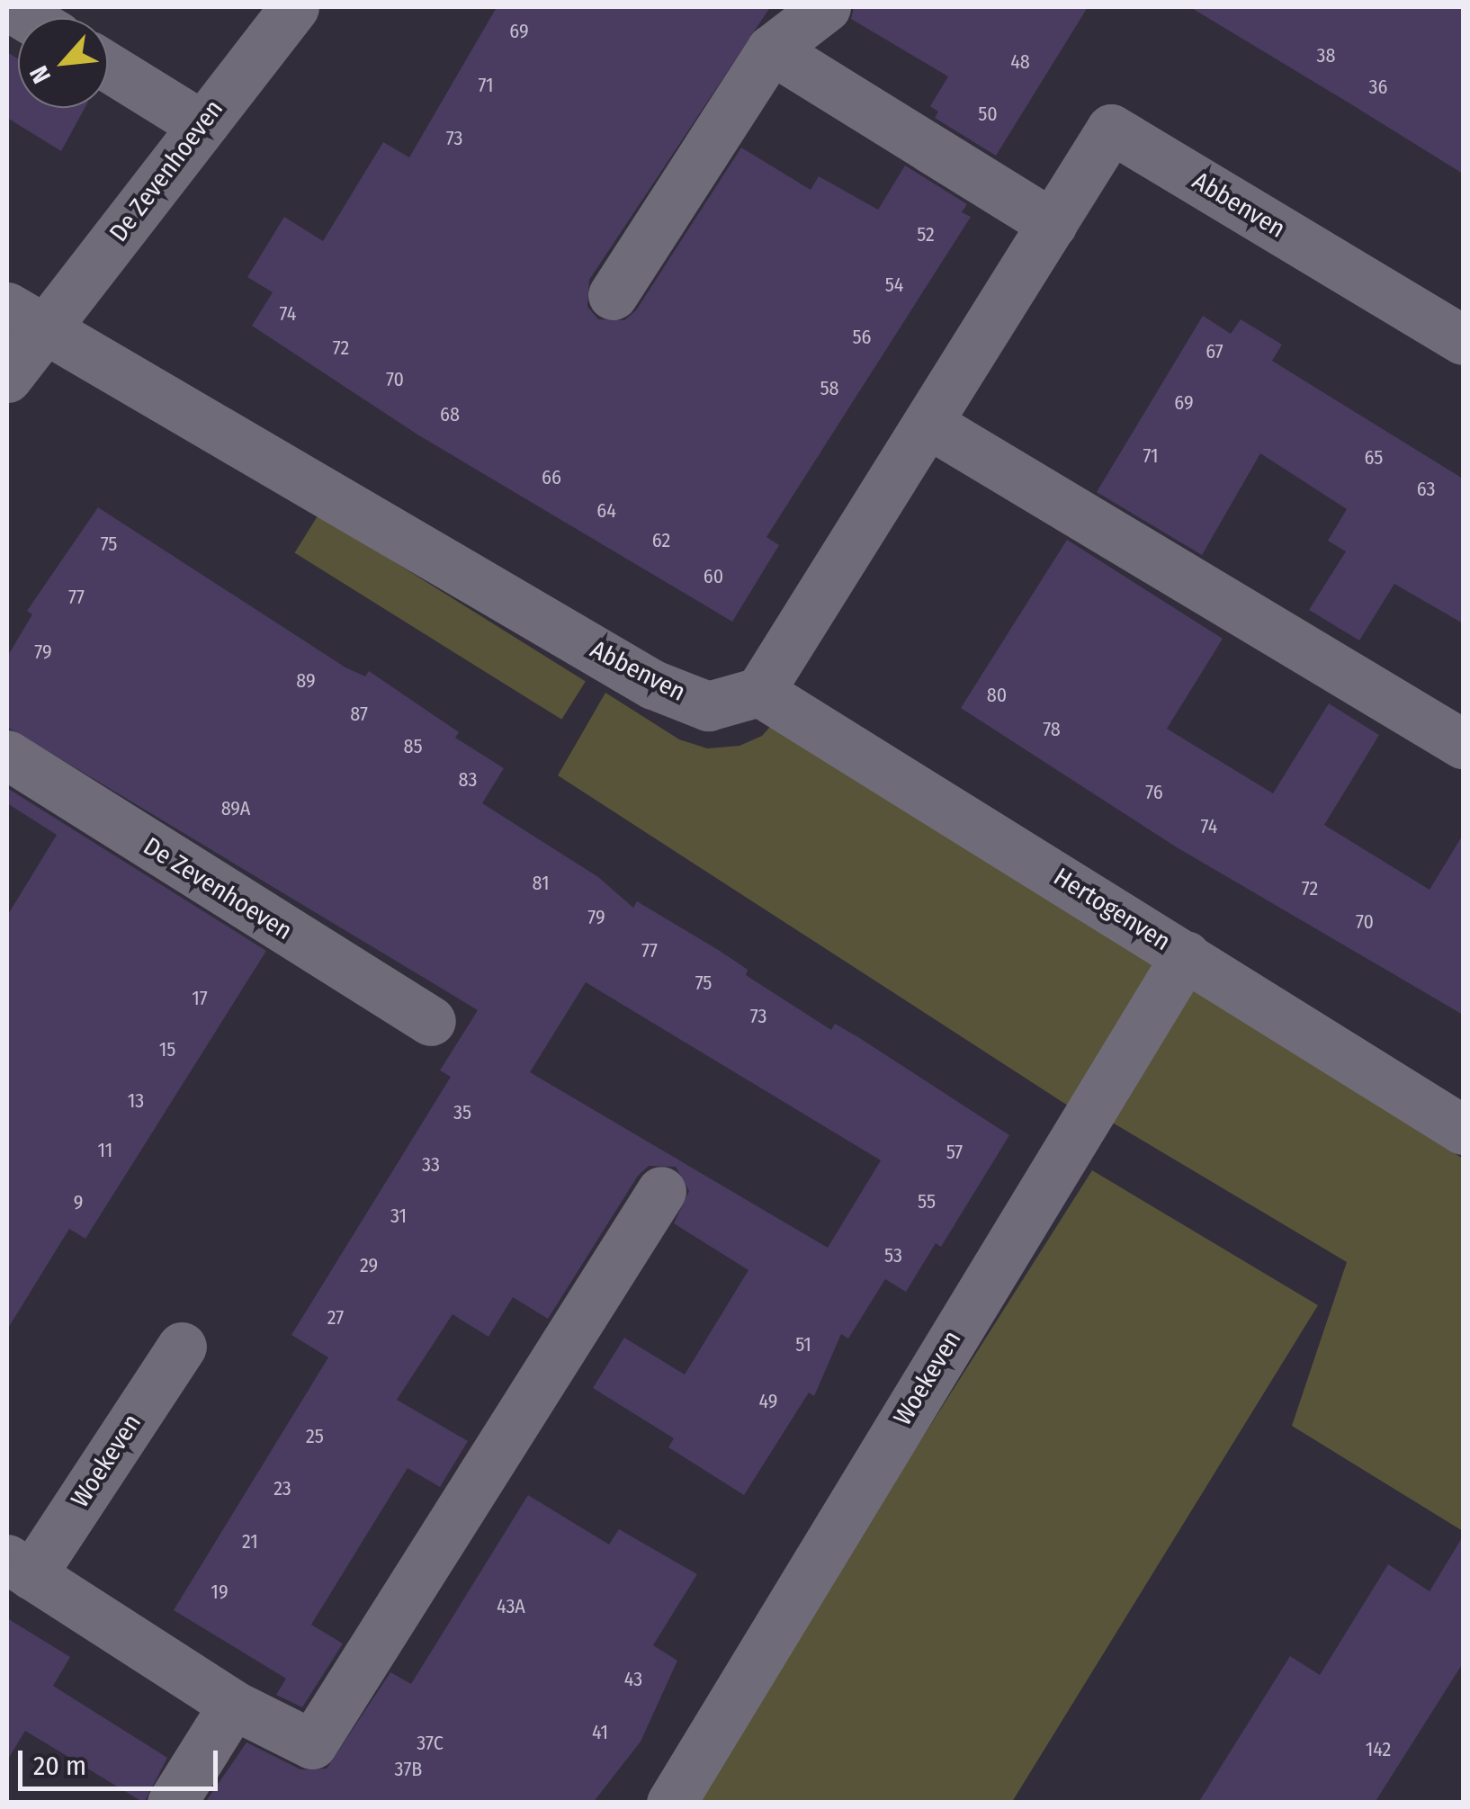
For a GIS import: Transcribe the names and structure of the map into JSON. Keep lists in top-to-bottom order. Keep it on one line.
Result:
{"streets":{"street":["De Zevenhoeven","Abbenven","Hertogenven","Woekeven"]},"crossings":[["De Zevenhoeven","Abbenven"],["Abbenven","Hertogenven"],["Hertogenven","Woekeven"]],"house_numbers":["69","38","48","71","36","50","73","52","54","74","56","72","67","70","58","69","68","71","65","66","63","64","62","75","60","77","79","89","80","87","78","85","83","76","89A","74","81","72","79","70","77","75","17","73","15","13","35","11","57","33","55","9","31","53","29","27","51","49","25","23","21","19","43A","43","41","37C","142","37B"],"scale_bar":"20 m","north":"bottom left"}
